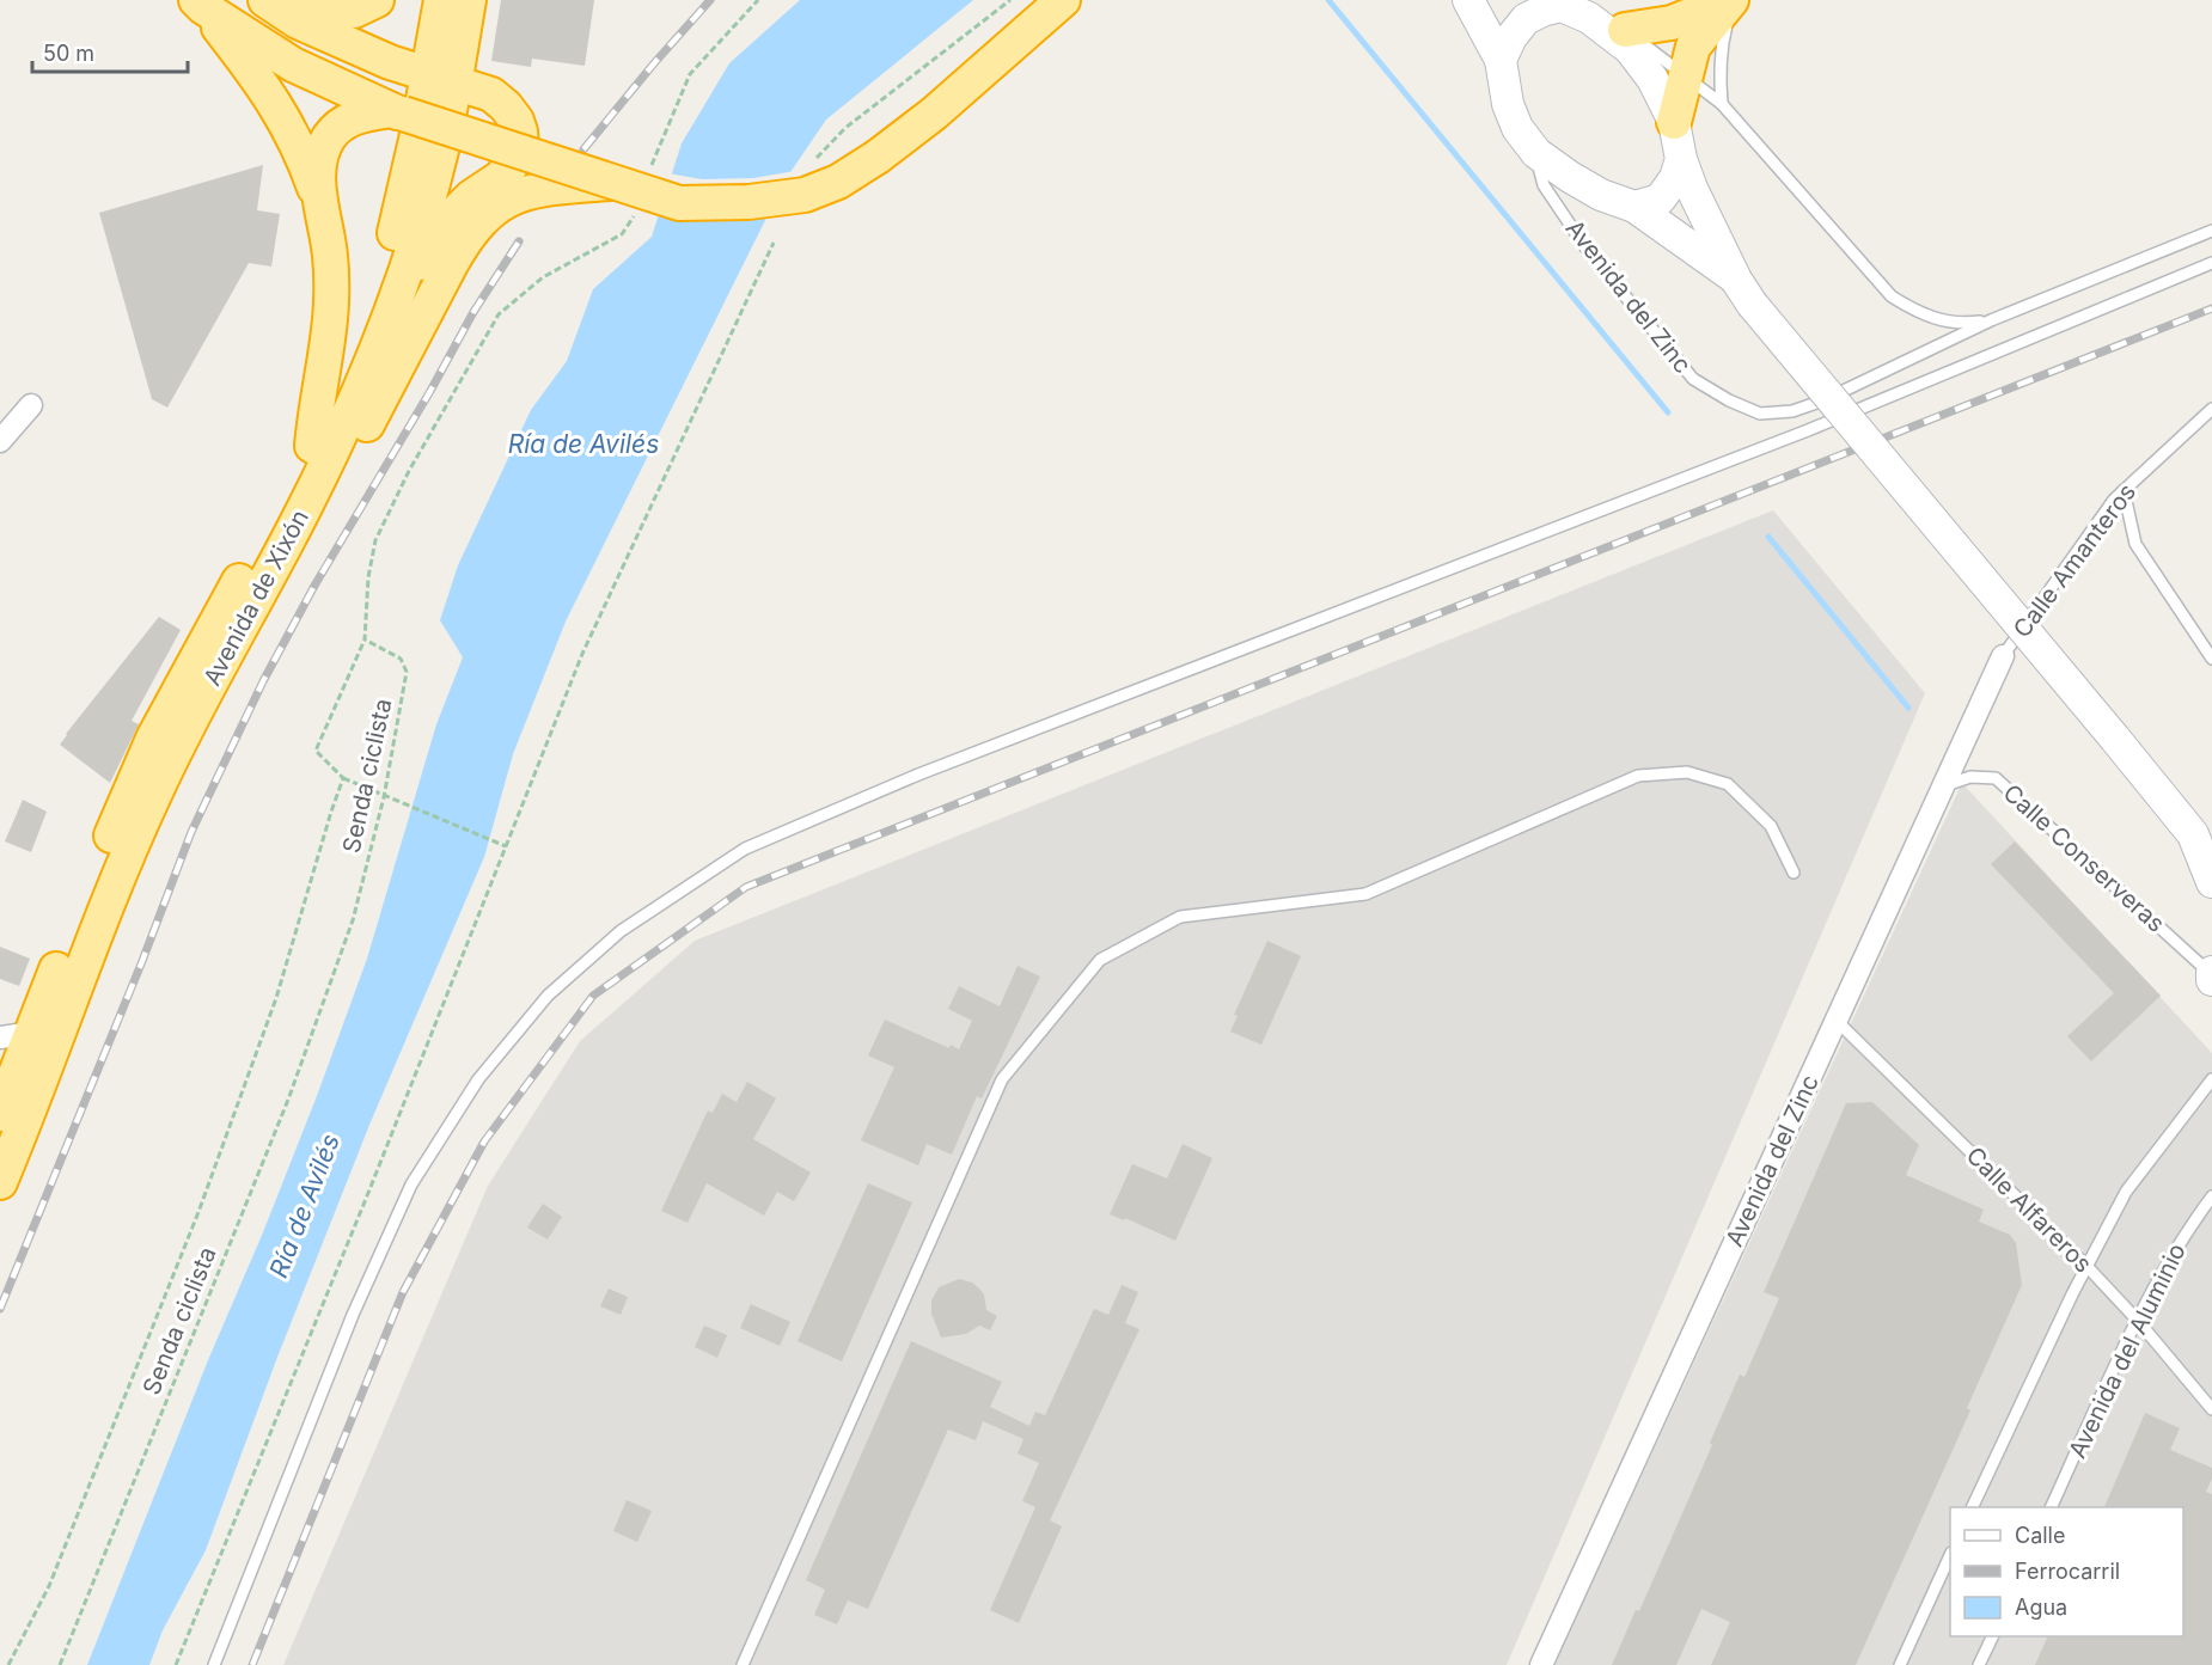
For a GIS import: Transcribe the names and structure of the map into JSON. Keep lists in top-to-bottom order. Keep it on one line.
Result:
{"streets":{"highway":["Avenida de Xixón"],"street":["Avenida del Zinc"],"lane":["Calle Amanteros","Calle Conserveras","Calle Alfareros","Avenida del Aluminio"],"path":["Senda ciclista"]},"crossings":[["Avenida del Zinc","Calle Amanteros"],["Avenida del Zinc","Calle Conserveras"],["Avenida del Zinc","Calle Alfareros"],["Calle Alfareros","Avenida del Aluminio"]],"water":["Ría de Avilés"],"legend":["Calle","Ferrocarril","Agua"],"scale_bar":"50 m"}
